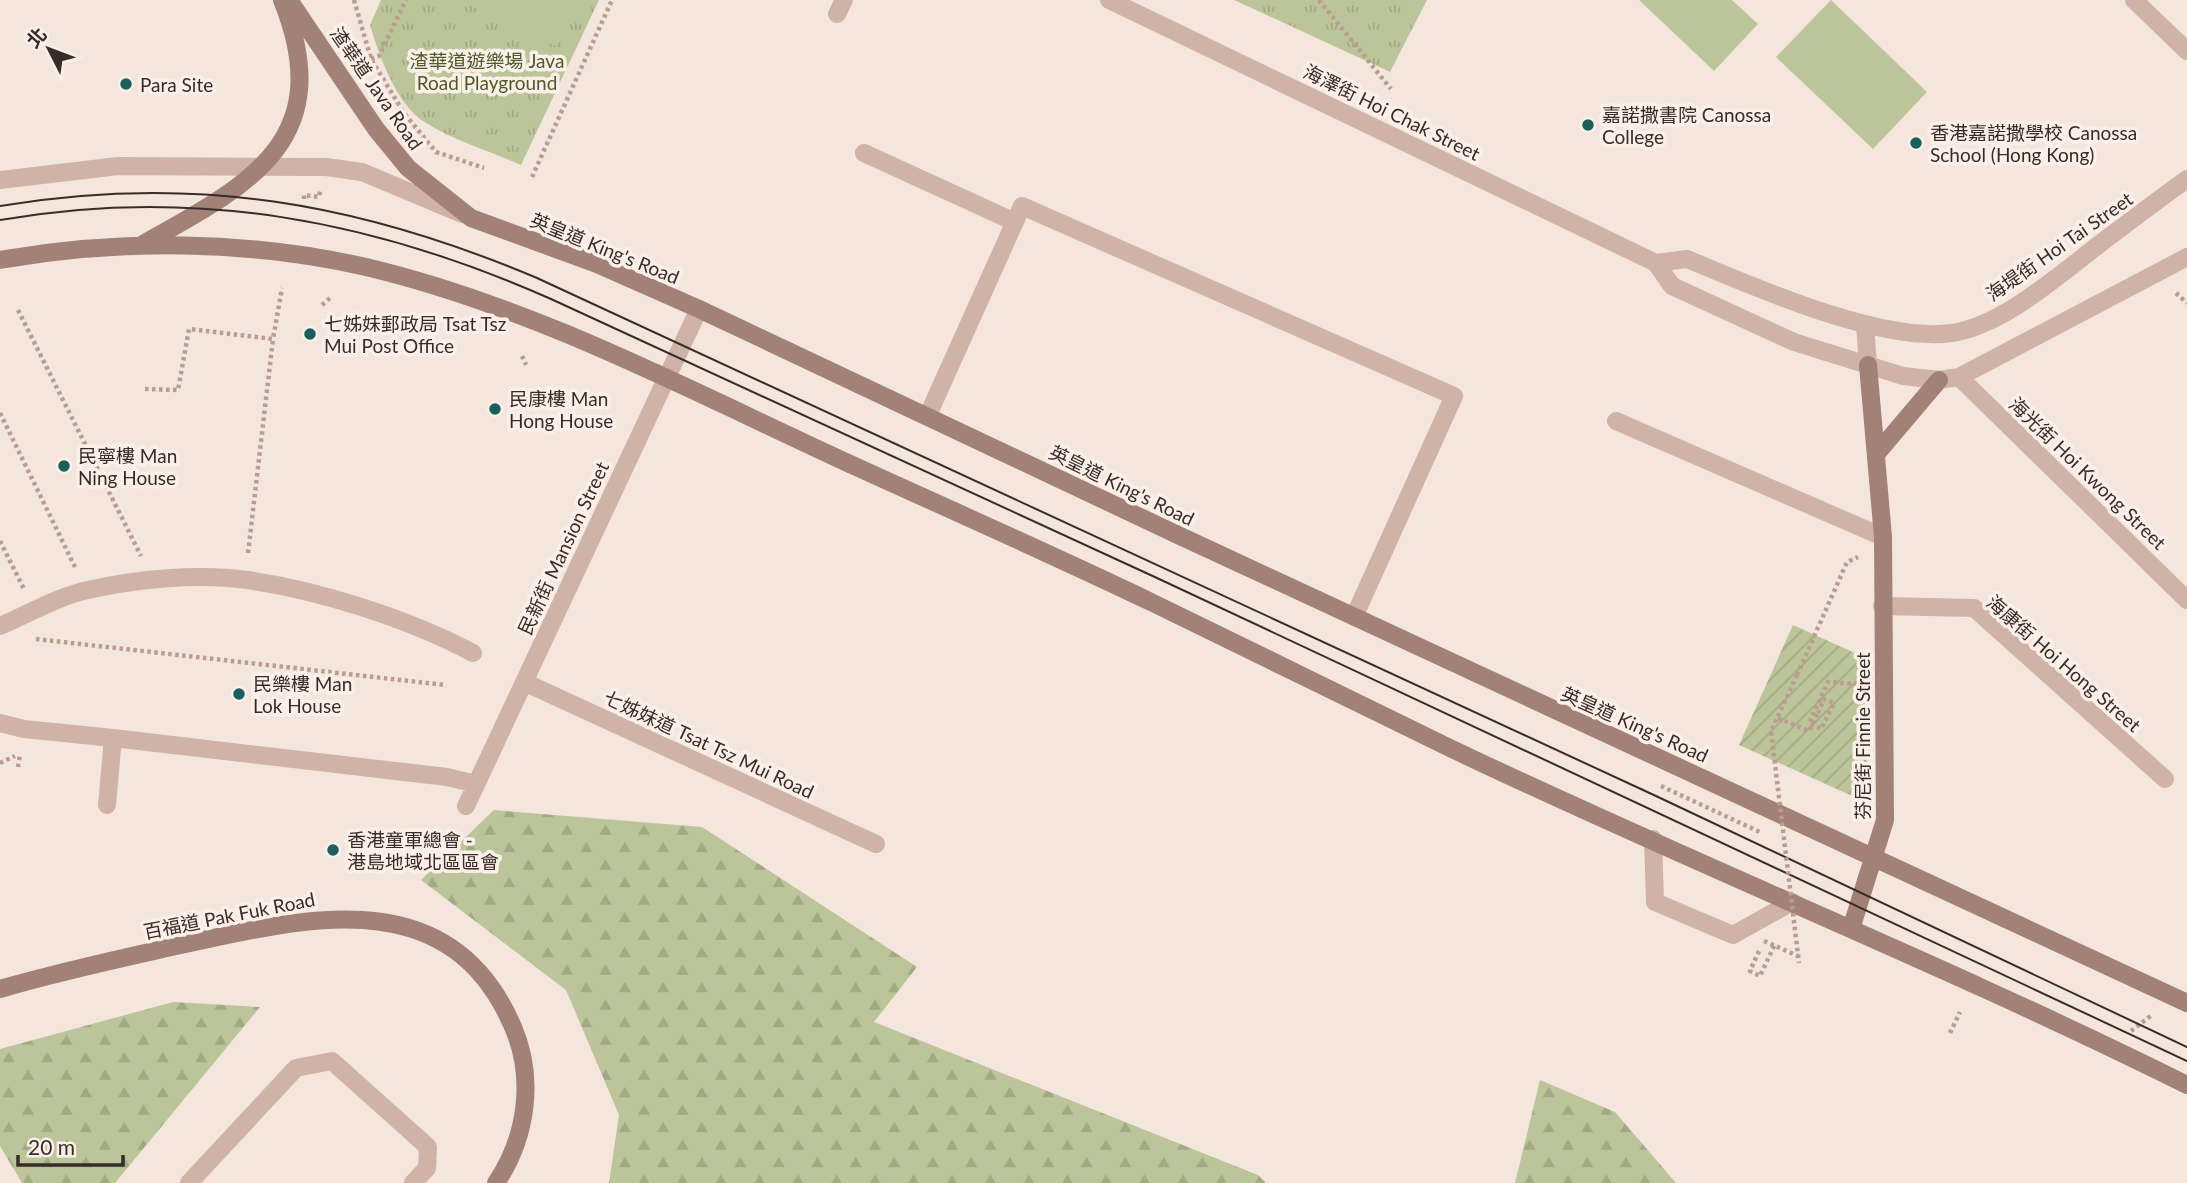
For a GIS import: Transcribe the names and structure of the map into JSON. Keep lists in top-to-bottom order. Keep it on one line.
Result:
{"streets":{"main road":["渣華道 Java Road","英皇道 King's Road","芬尼街 Finnie Street","百福道 Pak Fuk Road"],"street":["海澤街 Hoi Chak Street","海堤街 Hoi Tai Street","海光街 Hoi Kwong Street","民新街 Mansion Street","海康街 Hoi Hong Street","七姊妹道 Tsat Tsz Mui Road"]},"crossings":[["渣華道 Java Road","英皇道 King's Road"],["海澤街 Hoi Chak Street","芬尼街 Finnie Street"],["海堤街 Hoi Tai Street","芬尼街 Finnie Street"],["英皇道 King's Road","民新街 Mansion Street"],["英皇道 King's Road","芬尼街 Finnie Street"],["民新街 Mansion Street","七姊妹道 Tsat Tsz Mui Road"],["海康街 Hoi Hong Street","芬尼街 Finnie Street"]],"parks":["渣華道遊樂場 Java Road Playground"],"places":["Para Site","嘉諾撒書院 Canossa College","香港嘉諾撒學校 Canossa School (Hong Kong)","七姊妹郵政局 Tsat Tsz Mui Post Office","民康樓 Man Hong House","民寧樓 Man Ning House","民樂樓 Man Lok House","香港童軍總會 - 港島地域北區區會"],"scale_bar":"20 m","north":"top left"}
